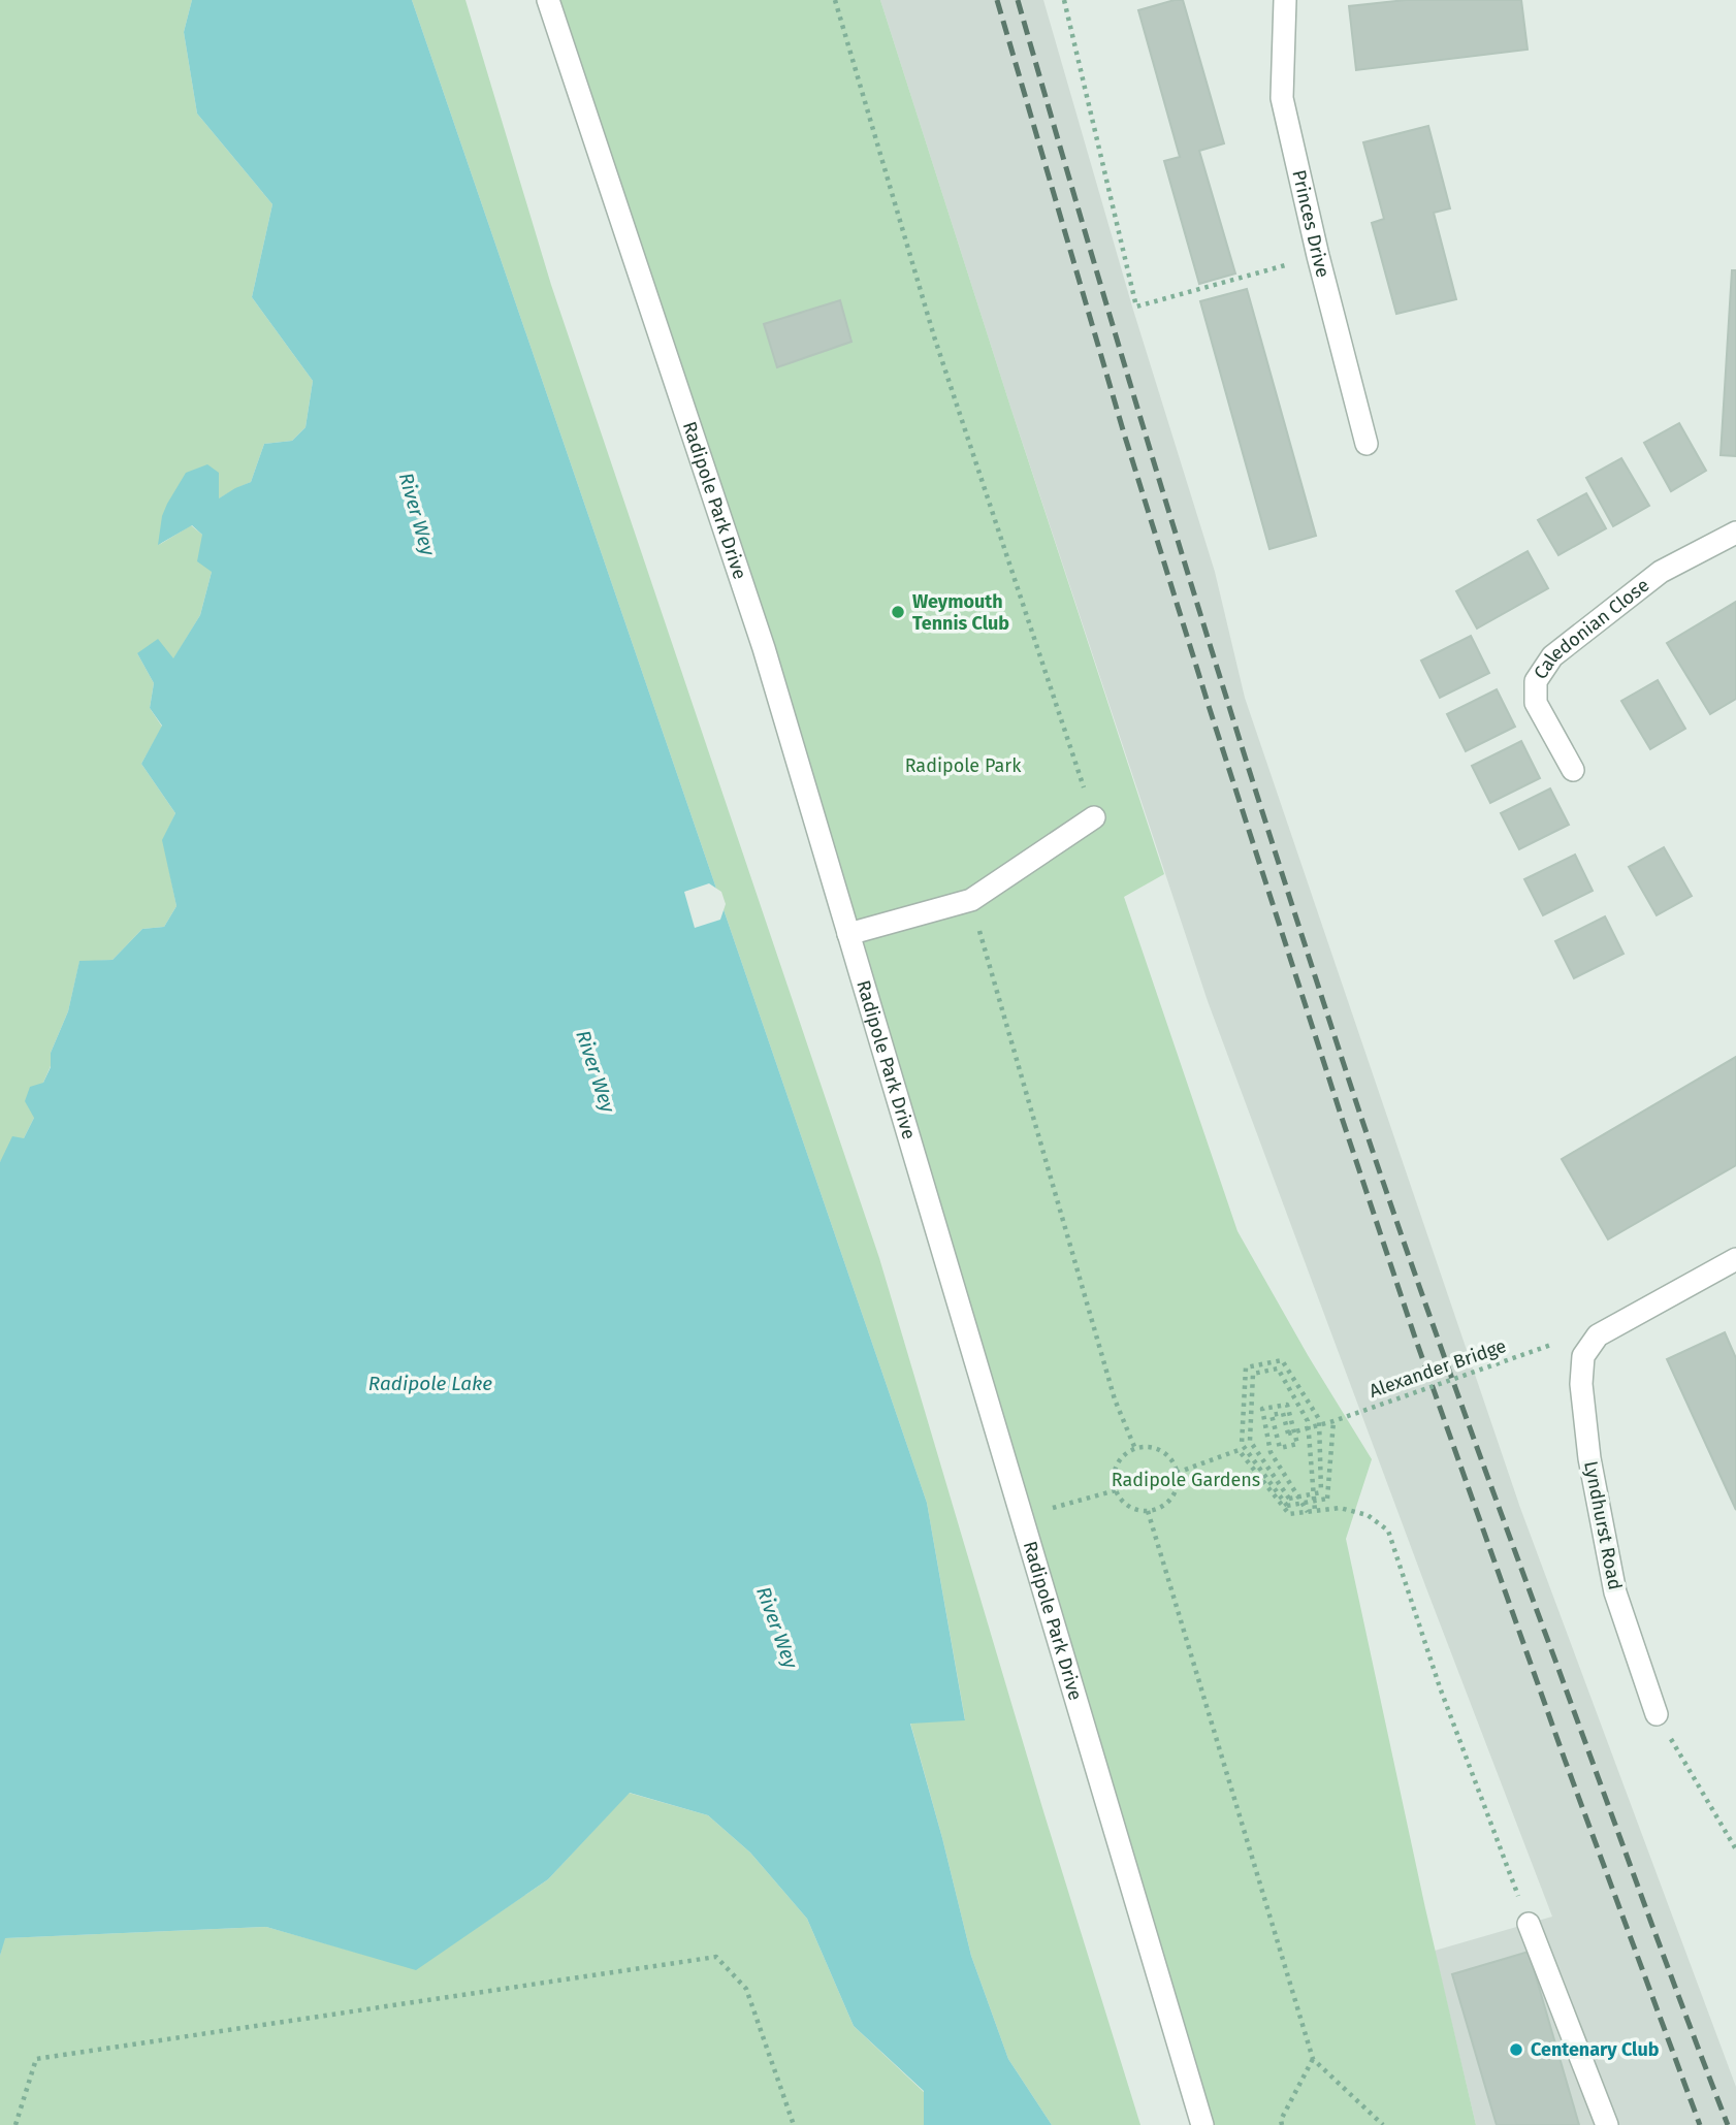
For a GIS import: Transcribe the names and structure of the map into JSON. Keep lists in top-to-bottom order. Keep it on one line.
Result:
{"streets":{"street":["Princes Drive","Radipole Park Drive","Caledonian Close","Lyndhurst Road"],"path":["Alexander Bridge"]},"water":["River Wey","Radipole Lake"],"parks":["Radipole Park","Radipole Gardens"],"places":["Weymouth Tennis Club","Centenary Club"]}
